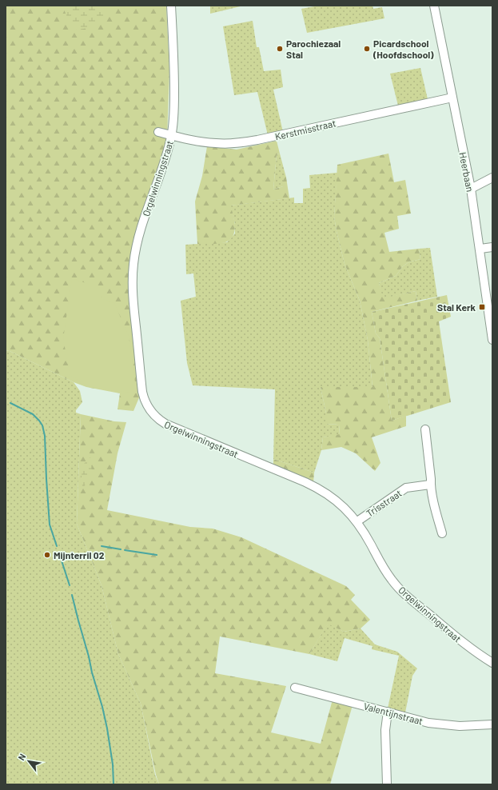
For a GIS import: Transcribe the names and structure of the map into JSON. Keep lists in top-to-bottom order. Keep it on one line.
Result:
{"streets":{"street":["Kerstmisstraat","Heerbaan","Orgelwinningstraat","Trisstraat","Valentijnstraat"]},"crossings":[["Kerstmisstraat","Heerbaan"],["Kerstmisstraat","Orgelwinningstraat"],["Orgelwinningstraat","Trisstraat"]],"places":{"other":["Parochiezaal Stal","Picardschool (Hoofdschool)","Mijnterril 02"],"transit":["Stal Kerk"]},"north":"top left"}
